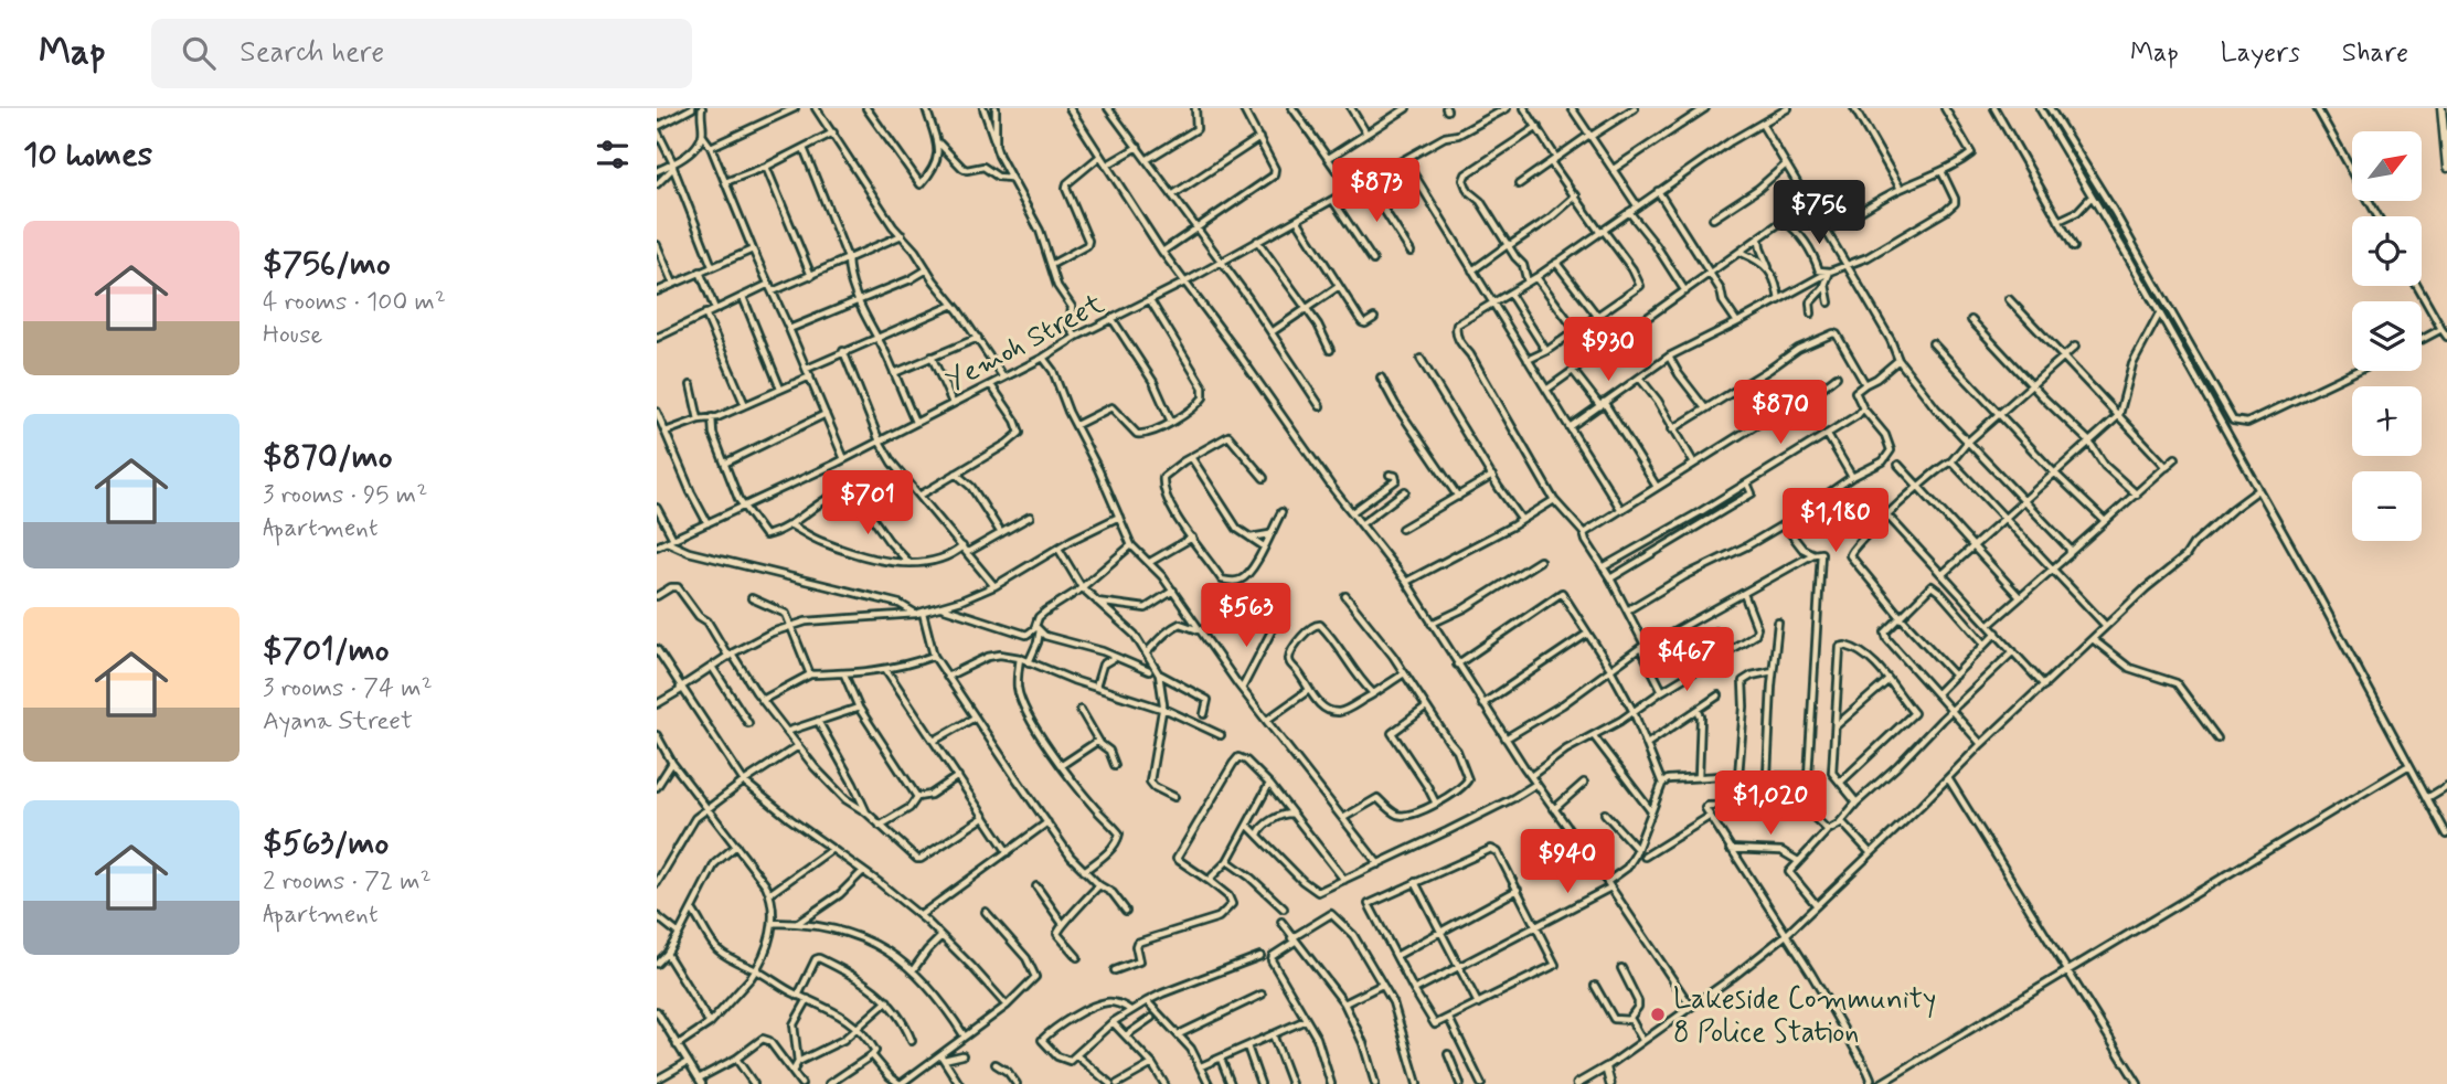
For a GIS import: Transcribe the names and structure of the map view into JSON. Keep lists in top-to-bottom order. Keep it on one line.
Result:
{"streets":{"street":["Yemoh Street"]},"places":["Lakeside Community 8 Police Station"],"north":"top right","page":{"header":"Map","search":"Search here","nav":["Map","Layers","Share"],"heading":"10 homes","map_buttons":["+","−"],"price":["$873","$756","$930","$870","$701","$1,180","$563","$467","$1,020","$940"],"list":[{"name":"$756/mo","note":"4 rooms · 100 m² · House"},{"name":"$870/mo","note":"3 rooms · 95 m² · Apartment"},{"name":"$701/mo","note":"3 rooms · 74 m² · Ayana Street"},{"name":"$563/mo","note":"2 rooms · 72 m² · Apartment"}]}}
